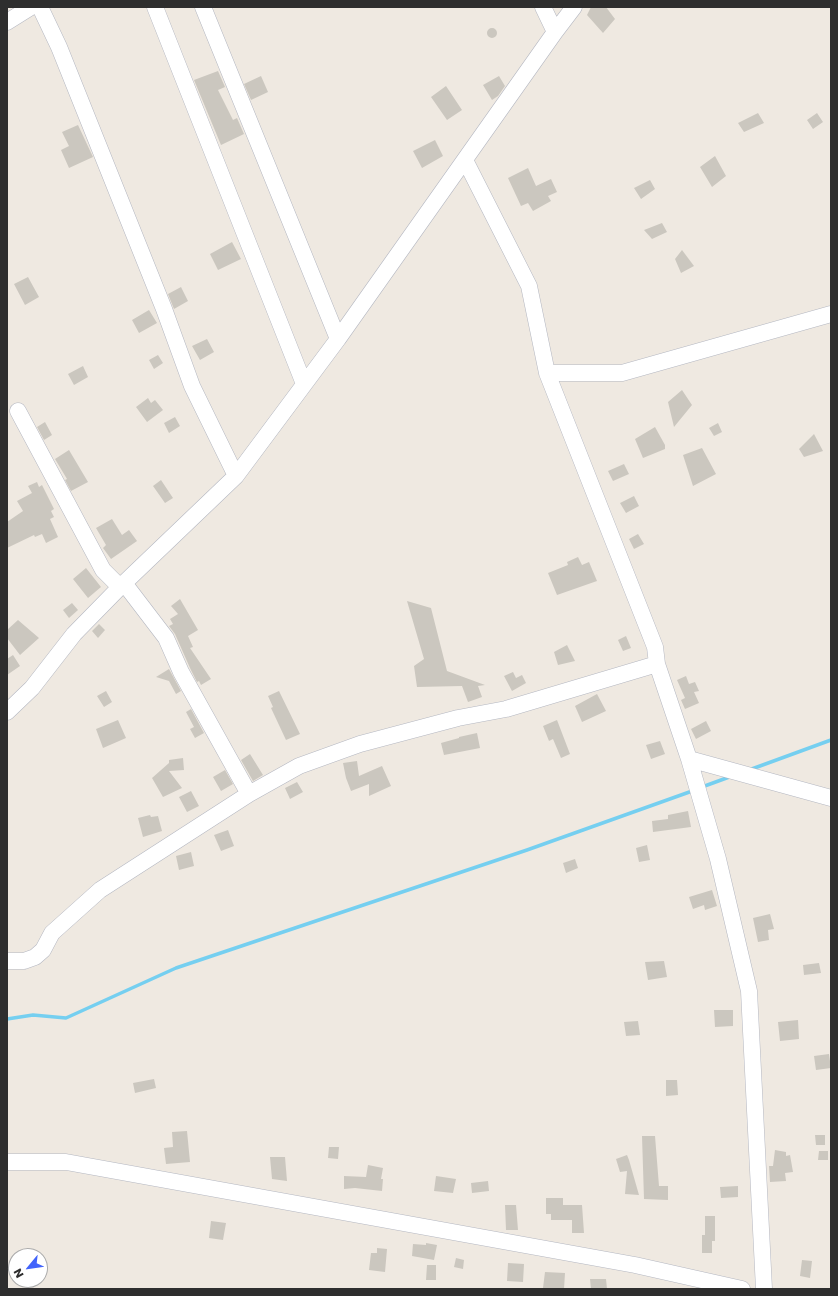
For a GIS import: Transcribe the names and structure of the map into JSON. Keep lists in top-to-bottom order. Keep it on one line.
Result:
{"north":"bottom left"}
